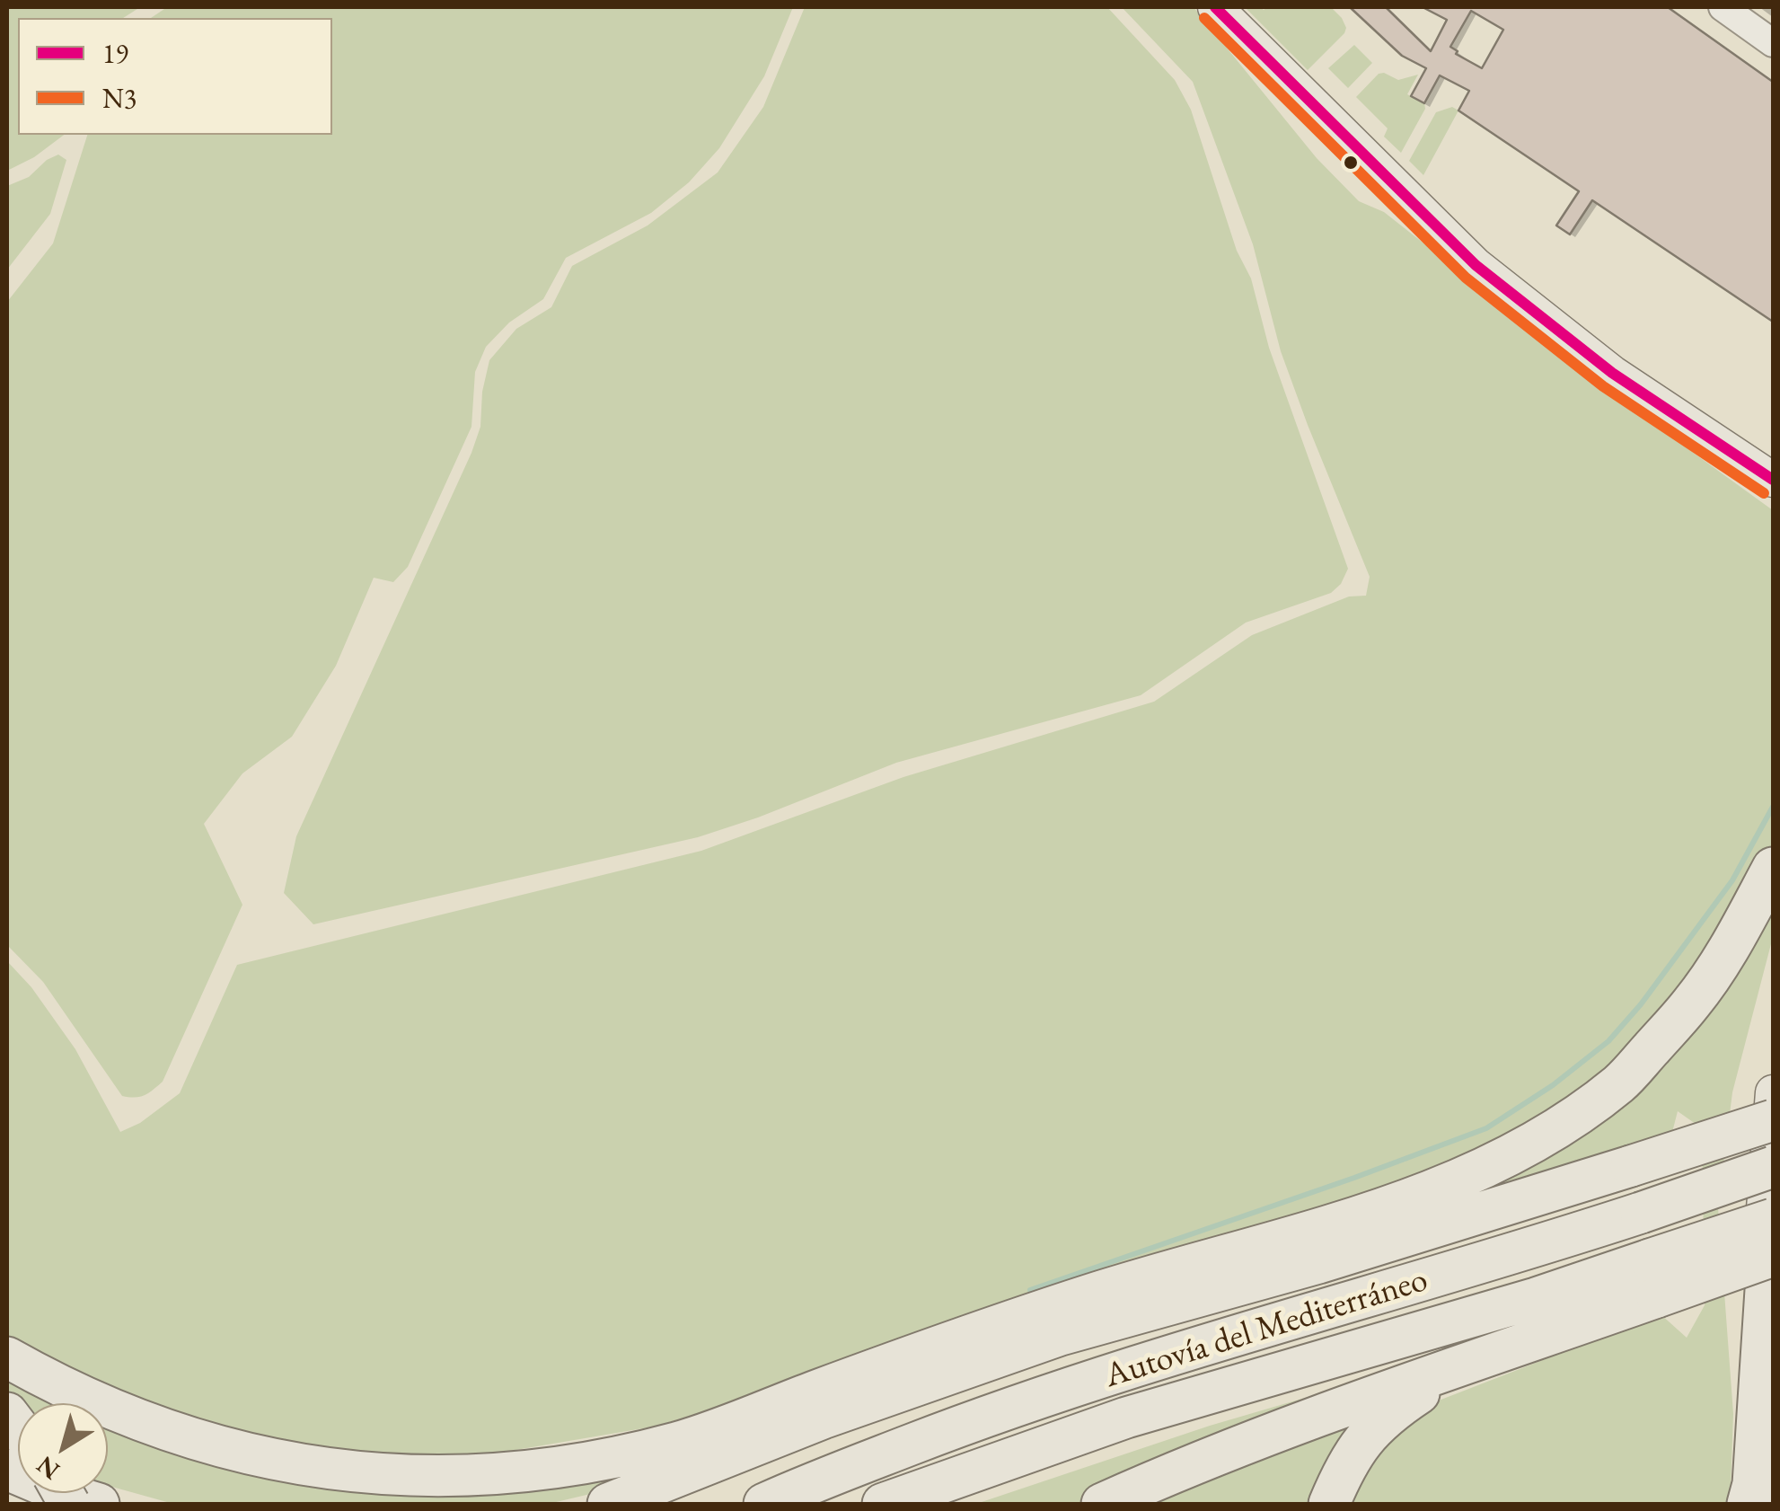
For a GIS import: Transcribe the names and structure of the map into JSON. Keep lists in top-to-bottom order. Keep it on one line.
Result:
{"streets":{"highway":["Autovía del Mediterráneo"]},"lines":["transit line 19","transit line N3"],"legend":["19","N3"],"north":"bottom left"}
